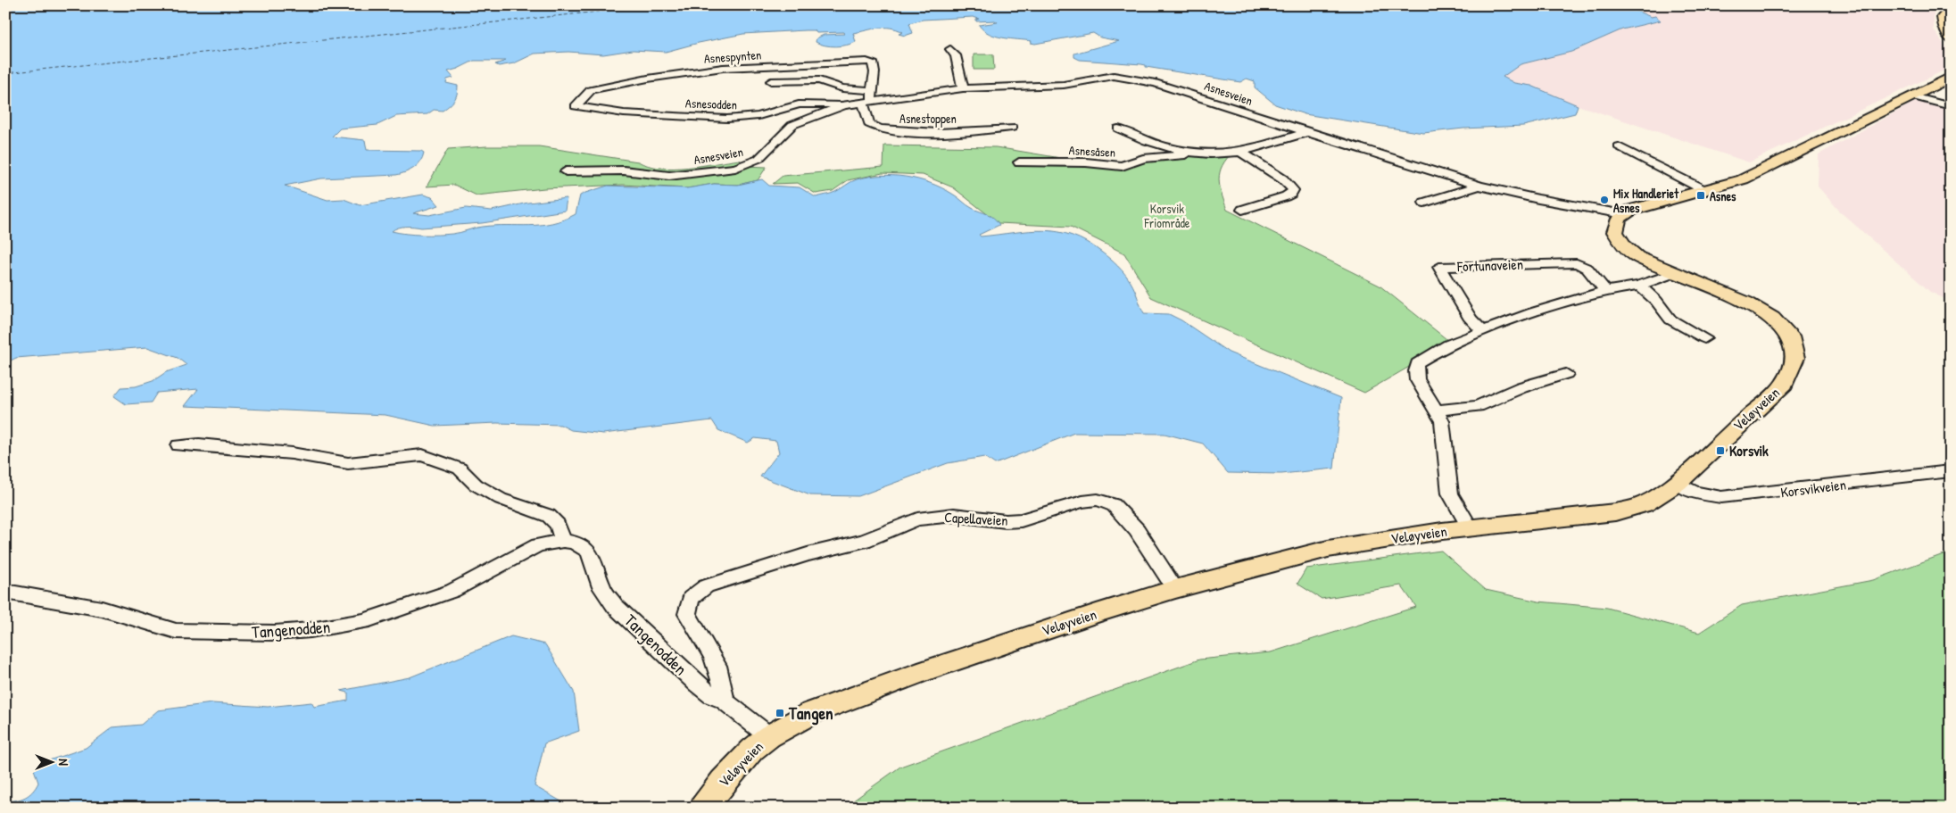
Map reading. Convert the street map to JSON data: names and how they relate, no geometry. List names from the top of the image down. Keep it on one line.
{"streets":{"main road":["Veløyveien"],"street":["Asnespynten","Asnesveien","Asnesodden","Asnestoppen","Asnesåsen","Fortunaveien","Korsvikveien","Capellaveien","Tangenodden"]},"crossings":[["Asnespynten","Asnesveien"],["Asnespynten","Asnesodden"],["Asnespynten","Asnestoppen"],["Asnesveien","Asnesodden"],["Asnesveien","Asnestoppen"],["Asnesveien","Asnesåsen"],["Asnesveien","Veløyveien"],["Veløyveien","Korsvikveien"],["Veløyveien","Capellaveien"],["Veløyveien","Tangenodden"],["Capellaveien","Tangenodden"]],"parks":["Korsvik Friområde"],"places":{"transit":["Asnes","Korsvik","Tangen"],"other":["Mix Handleriet Asnes"]},"north":"right"}
